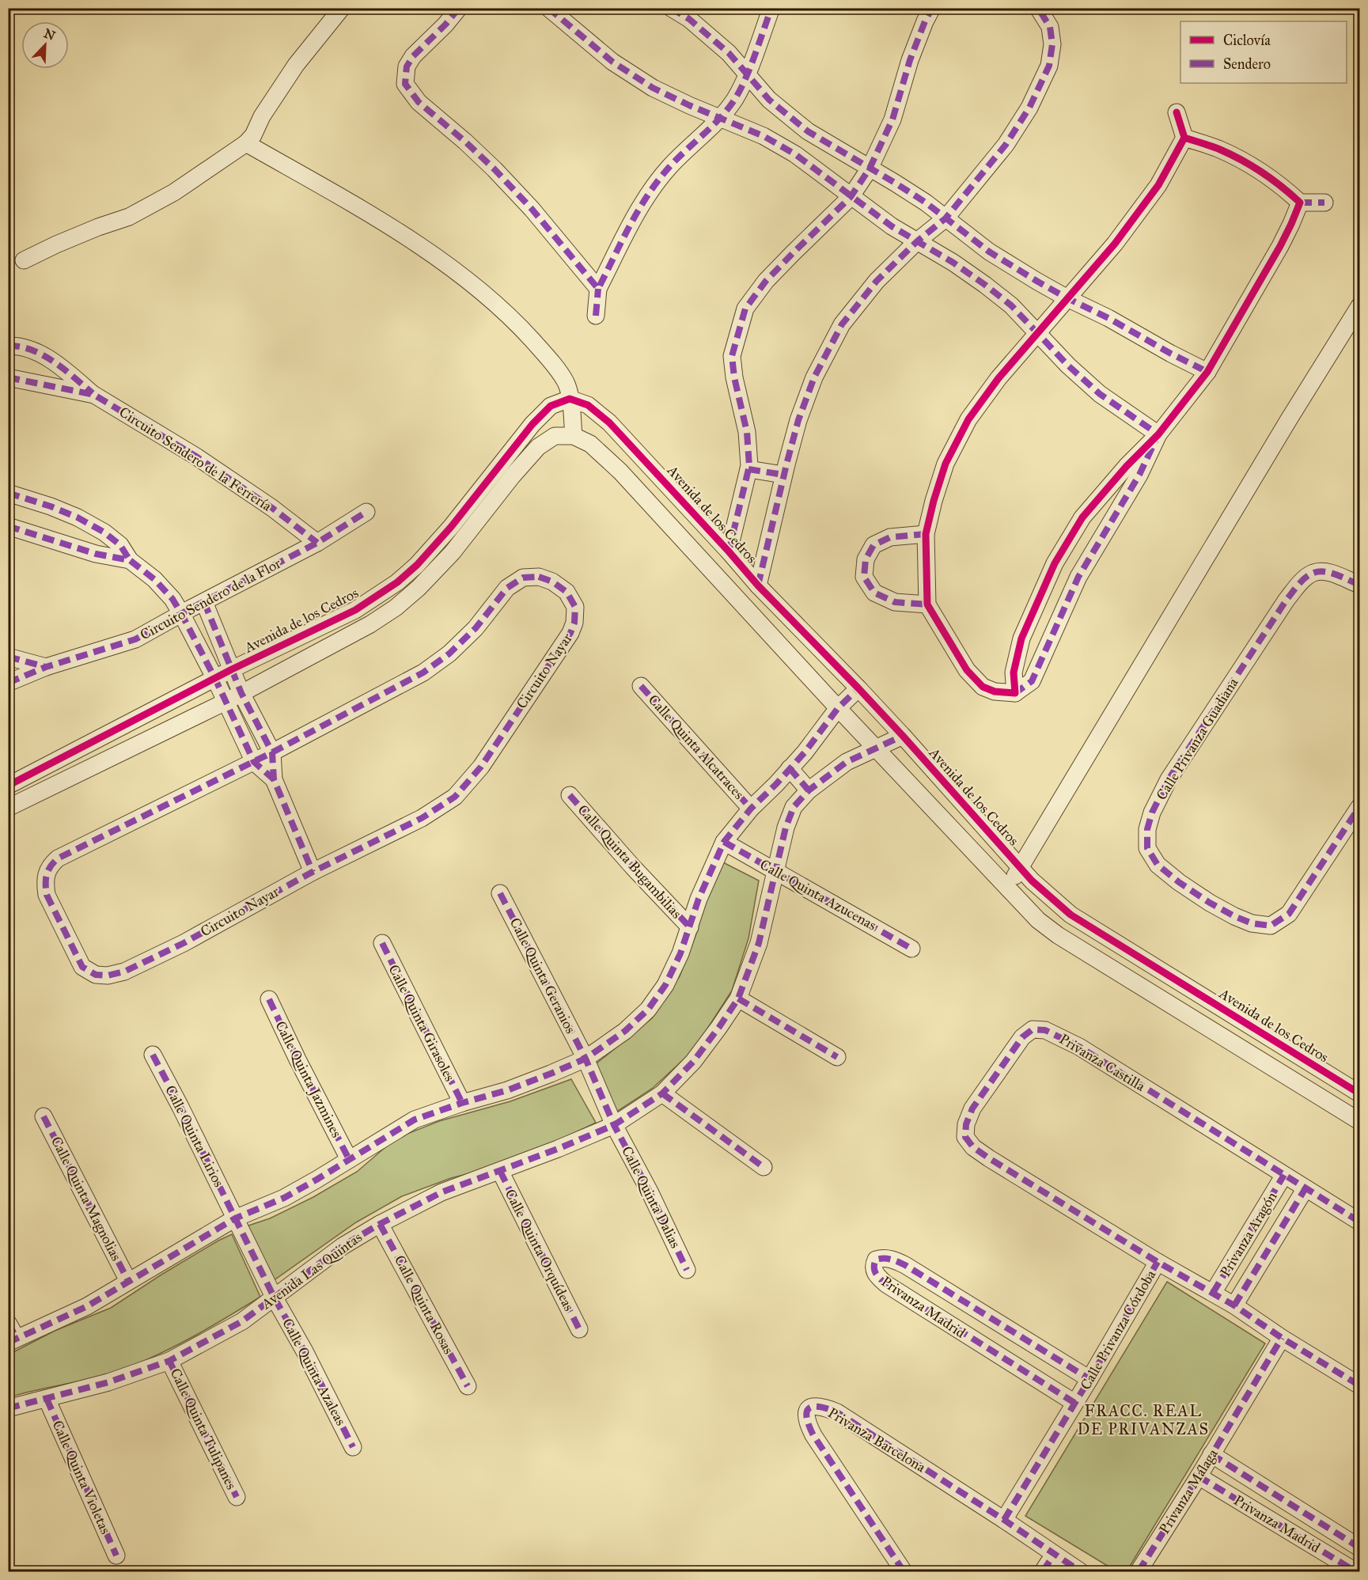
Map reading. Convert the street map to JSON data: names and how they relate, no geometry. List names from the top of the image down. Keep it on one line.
{"streets":{"street":["Circuito Sendero de la Ferrería","Avenida de los Cedros","Circuito Sendero de la Flor","Circuito Nayar","Calle Privanza Guadiana","Calle Quinta Alcatraces","Calle Quinta Bugambilias","Calle Quinta Azucenas","Calle Quinta Geranios","Calle Quinta Girasoles","Privanza Castilla","Calle Quinta Jazmines","Calle Quinta Lirios","Calle Quinta Dalias","Calle Quinta Magnolias","Privanza Aragón","Calle Quinta Orquídeas","Avenida Las Quintas","Calle Quinta Rosas","Privanza Madrid","Calle Privanza Córdoba","Calle Quinta Azaleas","Calle Quinta Tulipanes","Privanza Barcelona","Calle Quinta Violetas","Privanza Málaga"]},"crossings":[["Circuito Sendero de la Ferrería","Circuito Sendero de la Flor"],["Avenida de los Cedros","Avenida Las Quintas"],["Calle Quinta Azucenas","Avenida Las Quintas"],["Calle Quinta Geranios","Calle Quinta Dalias"],["Calle Quinta Geranios","Avenida Las Quintas"],["Privanza Castilla","Privanza Aragón"],["Privanza Castilla","Calle Privanza Córdoba"],["Privanza Castilla","Privanza Málaga"],["Calle Quinta Lirios","Avenida Las Quintas"],["Calle Quinta Lirios","Calle Quinta Azaleas"],["Calle Quinta Dalias","Avenida Las Quintas"],["Calle Quinta Orquídeas","Avenida Las Quintas"],["Avenida Las Quintas","Calle Quinta Rosas"],["Avenida Las Quintas","Calle Quinta Azaleas"],["Avenida Las Quintas","Calle Quinta Tulipanes"],["Avenida Las Quintas","Calle Quinta Violetas"],["Privanza Madrid","Calle Privanza Córdoba"],["Privanza Madrid","Privanza Málaga"],["Calle Privanza Córdoba","Privanza Barcelona"]],"districts":["FRACC. REAL DE PRIVANZAS"],"legend":["Ciclovía","Sendero"],"north":"top right"}
